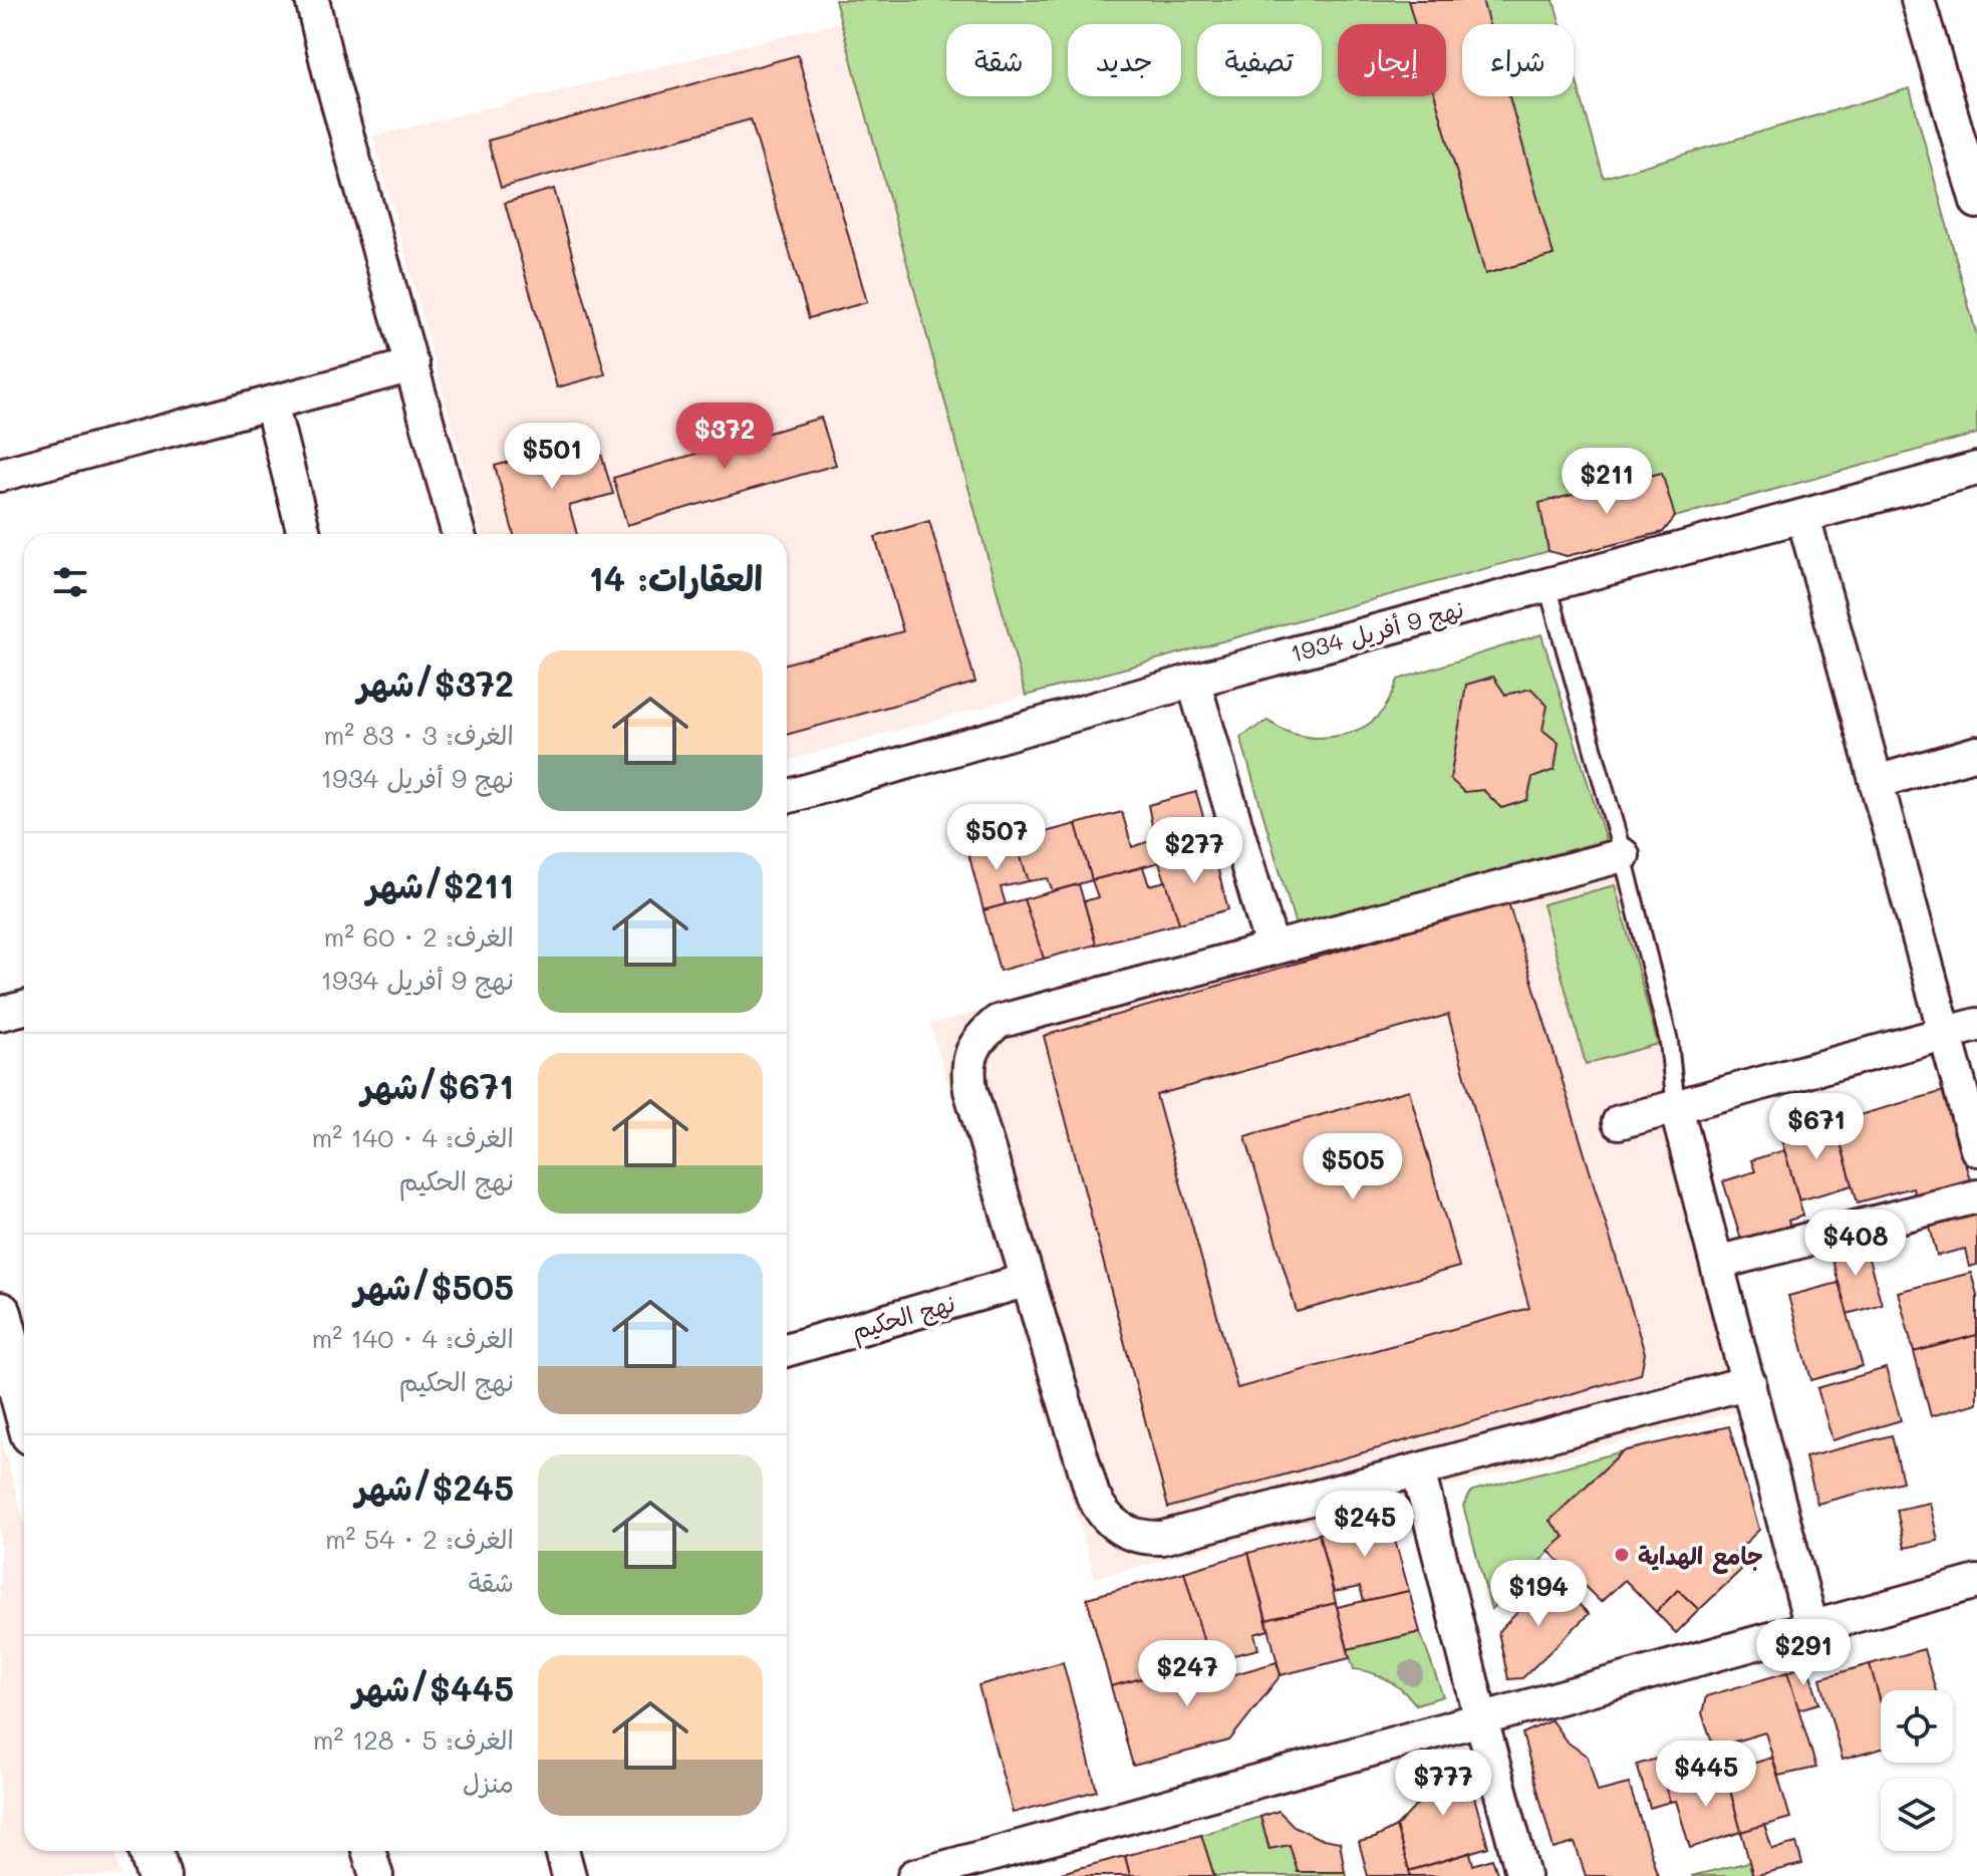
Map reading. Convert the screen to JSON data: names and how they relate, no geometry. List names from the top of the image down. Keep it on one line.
{"streets":{"street":["نهج 9 أفريل 1934","نهج الحكيم"]},"places":["جامع الهداية"],"page":{"chip":["شراء","إيجار","تصفية","جديد","شقة"],"price":["$372","$501","$211","$507","$277","$671","$505","$408","$245","$194","$291","$247","$445","$777"],"heading":"العقارات: 14","list":[{"name":"$372/شهر","note":"الغرف: 3 · 83 m² · نهج 9 أفريل 1934"},{"name":"$211/شهر","note":"الغرف: 2 · 60 m² · نهج 9 أفريل 1934"},{"name":"$671/شهر","note":"الغرف: 4 · 140 m² · نهج الحكيم"},{"name":"$505/شهر","note":"الغرف: 4 · 140 m² · نهج الحكيم"},{"name":"$245/شهر","note":"الغرف: 2 · 54 m² · شقة"},{"name":"$445/شهر","note":"الغرف: 5 · 128 m² · منزل"}]}}
